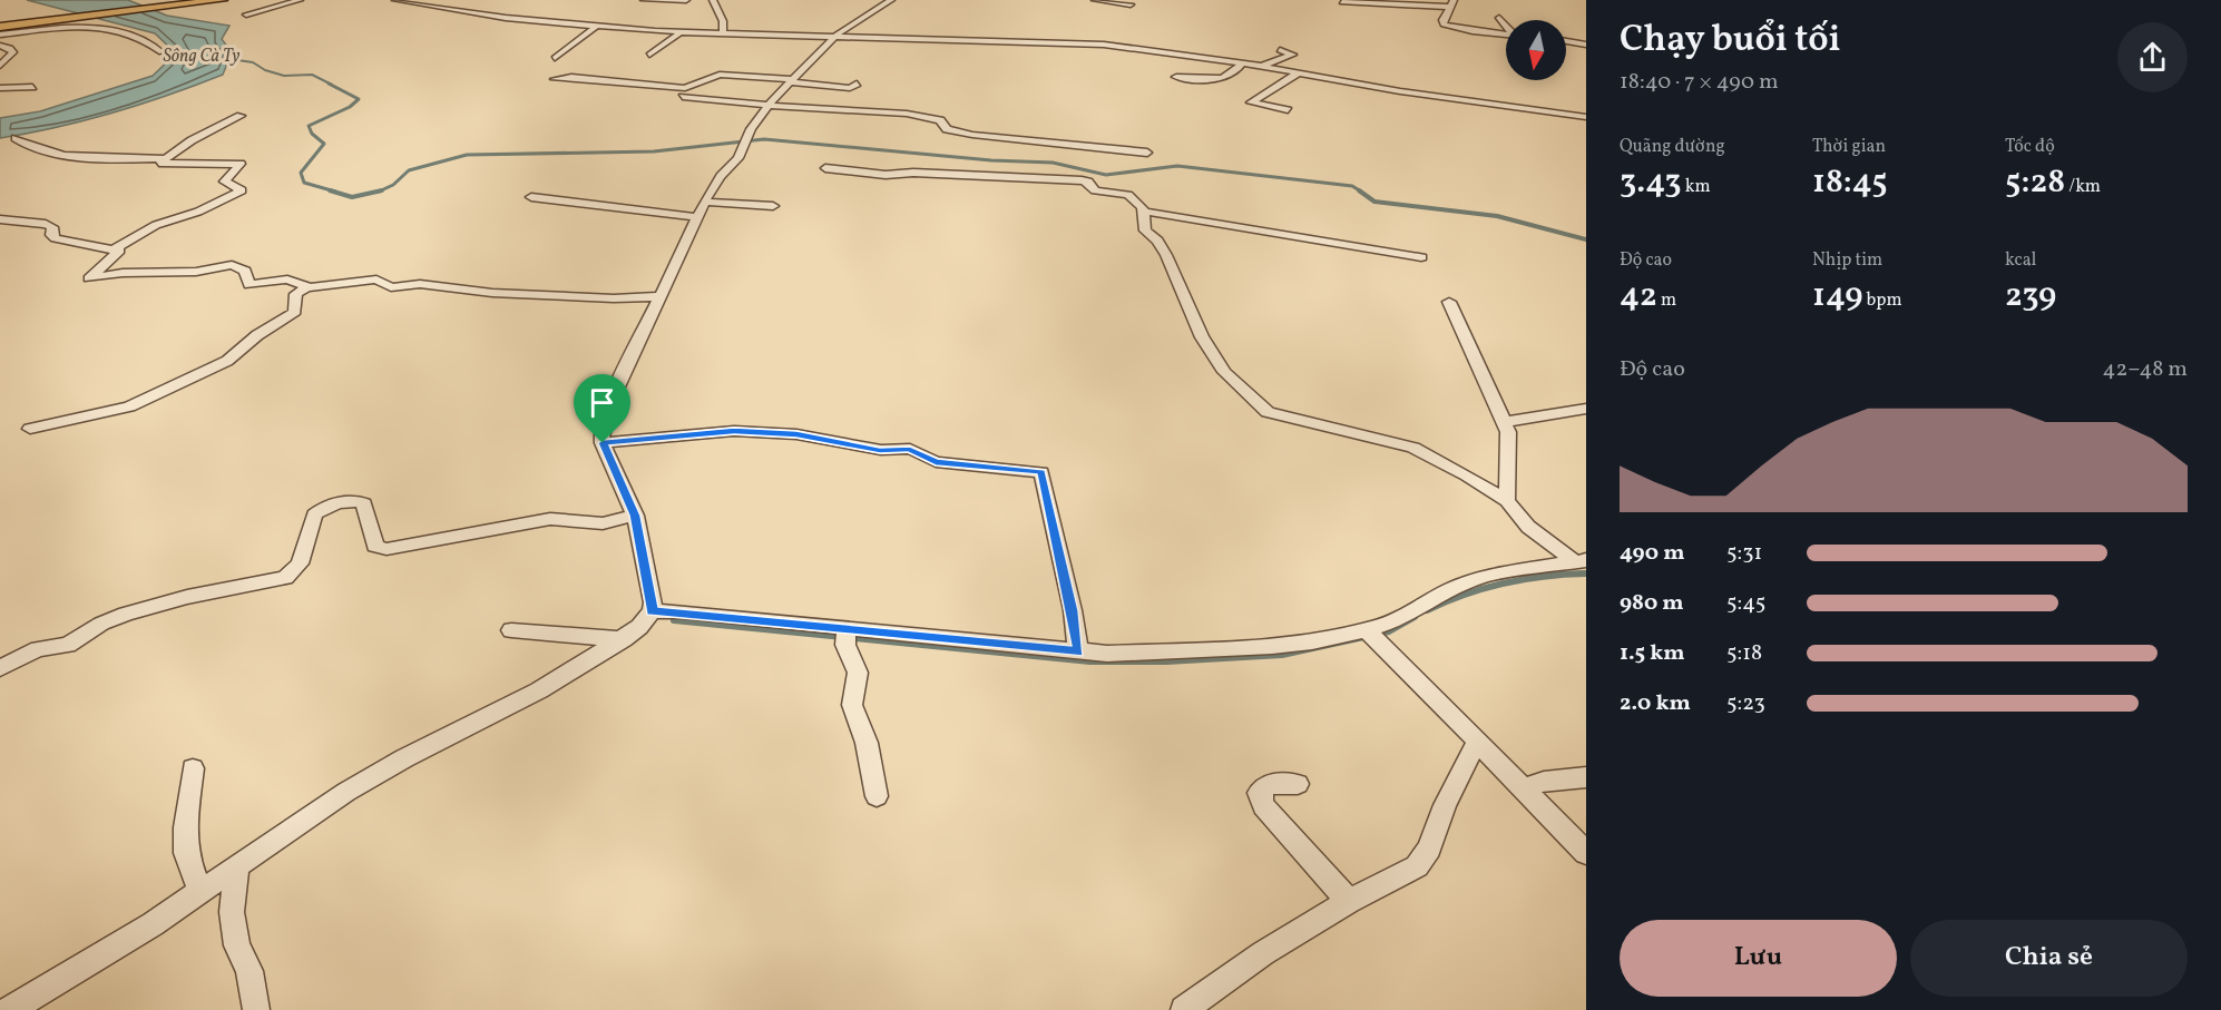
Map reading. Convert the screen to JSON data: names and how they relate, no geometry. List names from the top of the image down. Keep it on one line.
{"water":["Sông Cà Ty"],"north":"bottom","page":{"heading":["Chạy buổi tối","18:40 · 7 × 490 m"],"stats":[["Quãng đường","3.43 km"],["Thời gian","18:45"],["Tốc độ","5:28 /km"],["Độ cao","42 m"],["Nhịp tim","149 bpm"],["kcal","239"]],"chart":["Độ cao","42–48 m"],"list":[{"name":"490 m","note":"5:31"},{"name":"980 m","note":"5:45"},{"name":"1.5 km","note":"5:18"},{"name":"2.0 km","note":"5:23"}],"buttons":["Lưu","Chia sẻ"]}}
